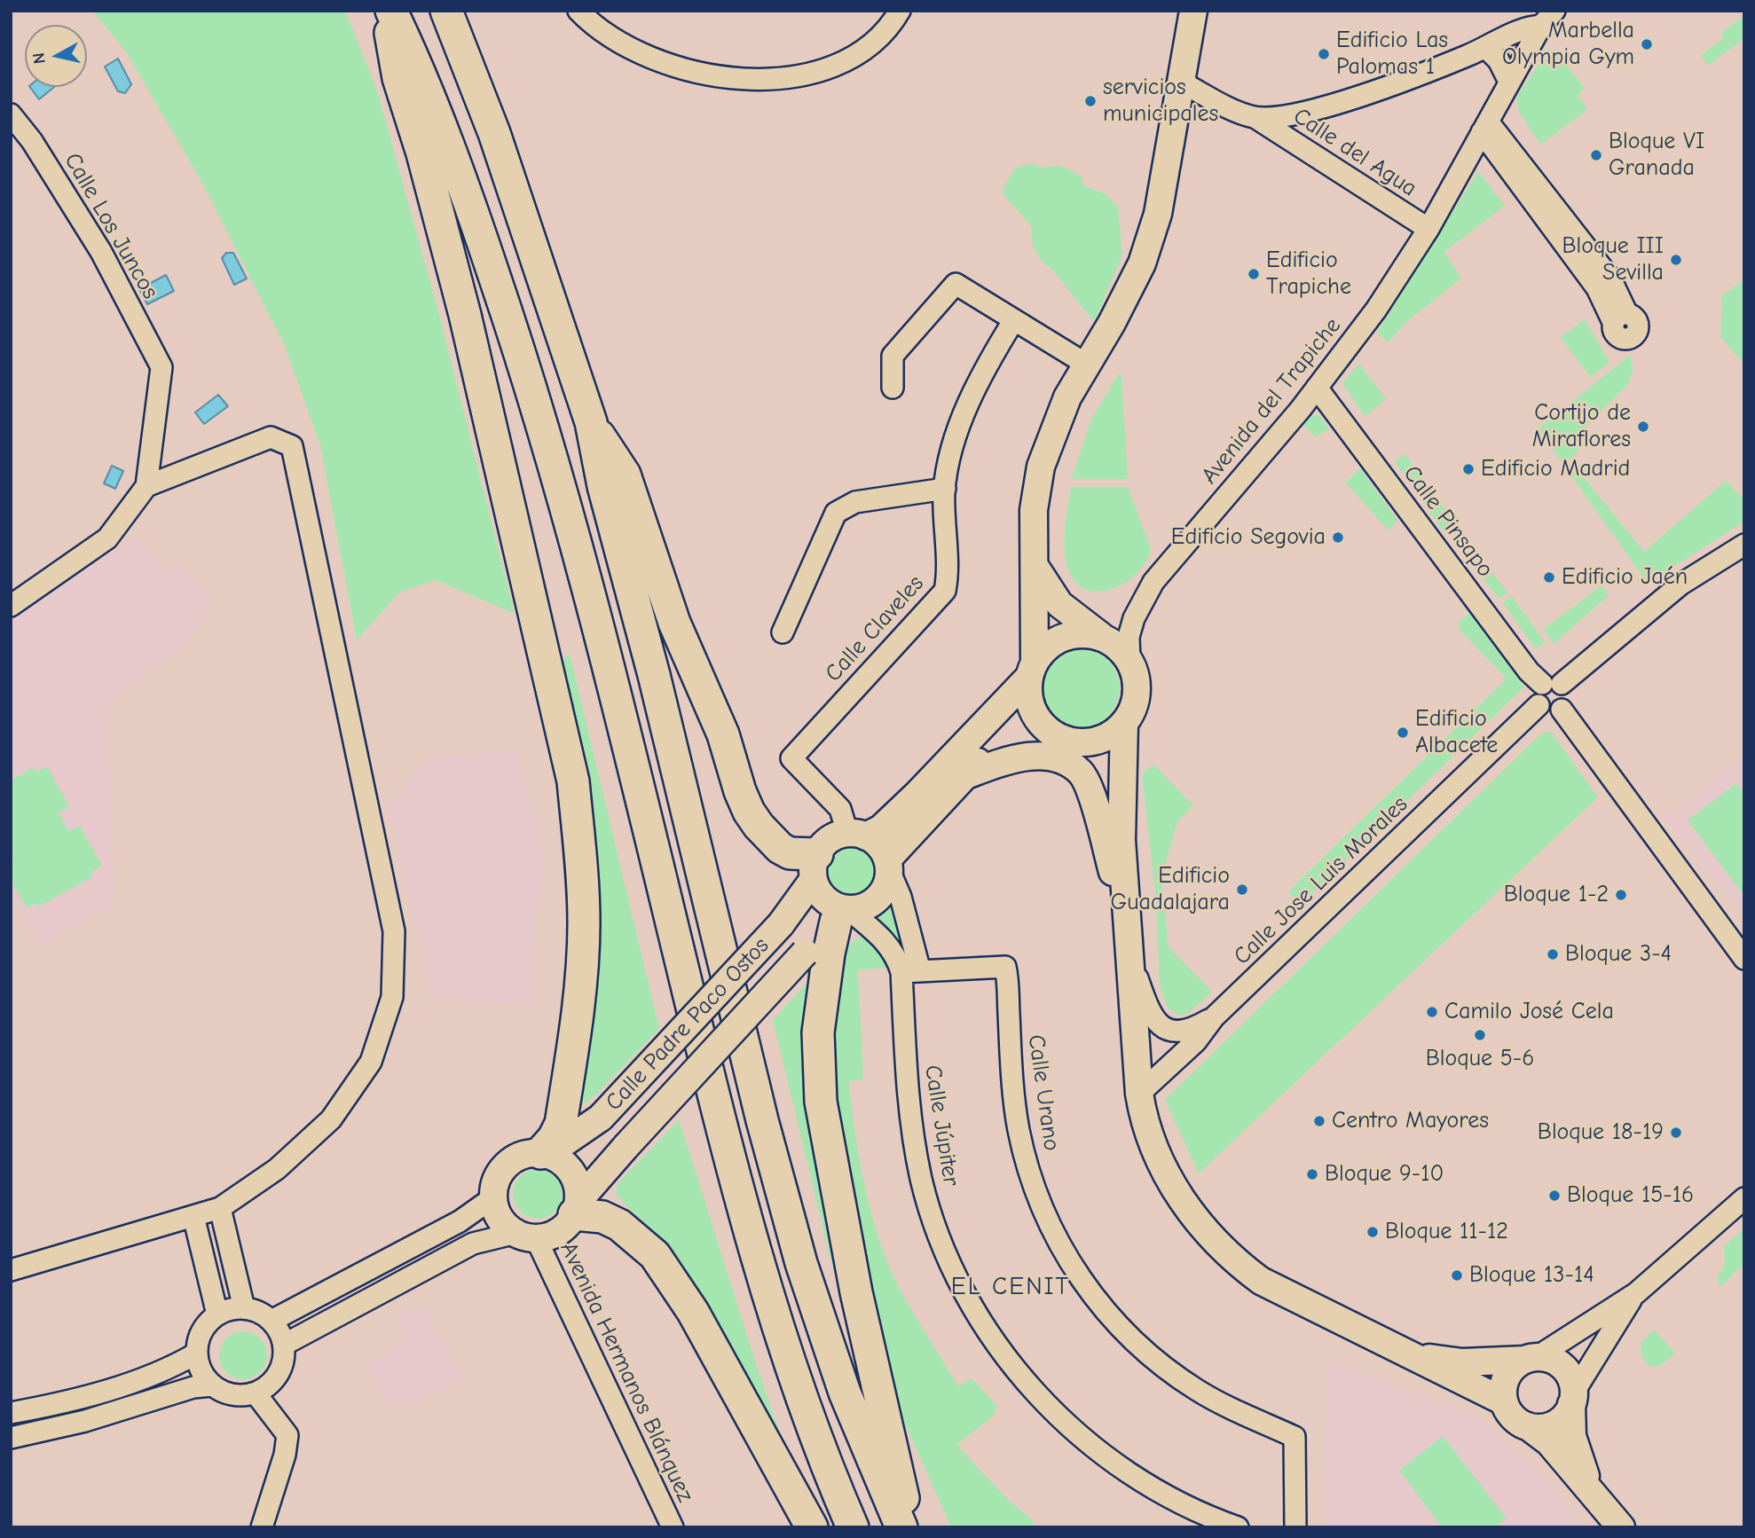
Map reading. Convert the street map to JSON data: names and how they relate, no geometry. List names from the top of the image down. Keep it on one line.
{"streets":{"main road":["Calle Padre Paco Ostos"],"street":["Calle del Agua","Calle Los Juncos","Avenida del Trapiche","Calle Pinsapo","Calle Claveles","Calle Jose Luis Morales","Calle Urano","Calle Júpiter","Avenida Hermanos Blánquez"]},"crossings":[["Calle del Agua","Avenida del Trapiche"],["Avenida del Trapiche","Calle Pinsapo"],["Calle Pinsapo","Calle Jose Luis Morales"],["Calle Claveles","Calle Padre Paco Ostos"],["Calle Claveles","Calle Júpiter"],["Calle Padre Paco Ostos","Calle Júpiter"],["Calle Padre Paco Ostos","Avenida Hermanos Blánquez"],["Calle Urano","Calle Júpiter"]],"districts":["EL CENIT"],"places":["Marbella Olympia Gym","Edificio Las Palomas 1","servicios municipales","Bloque VI Granada","Bloque III Sevilla","Edificio Trapiche","Cortijo de Miraflores","Edificio Madrid","Edificio Segovia","Edificio Jaén","Edificio Albacete","Edificio Guadalajara","Bloque 1-2","Bloque 3-4","Camilo José Cela","Bloque 5-6","Centro Mayores","Bloque 18-19","Bloque 9-10","Bloque 15-16","Bloque 11-12","Bloque 13-14"],"north":"left"}
